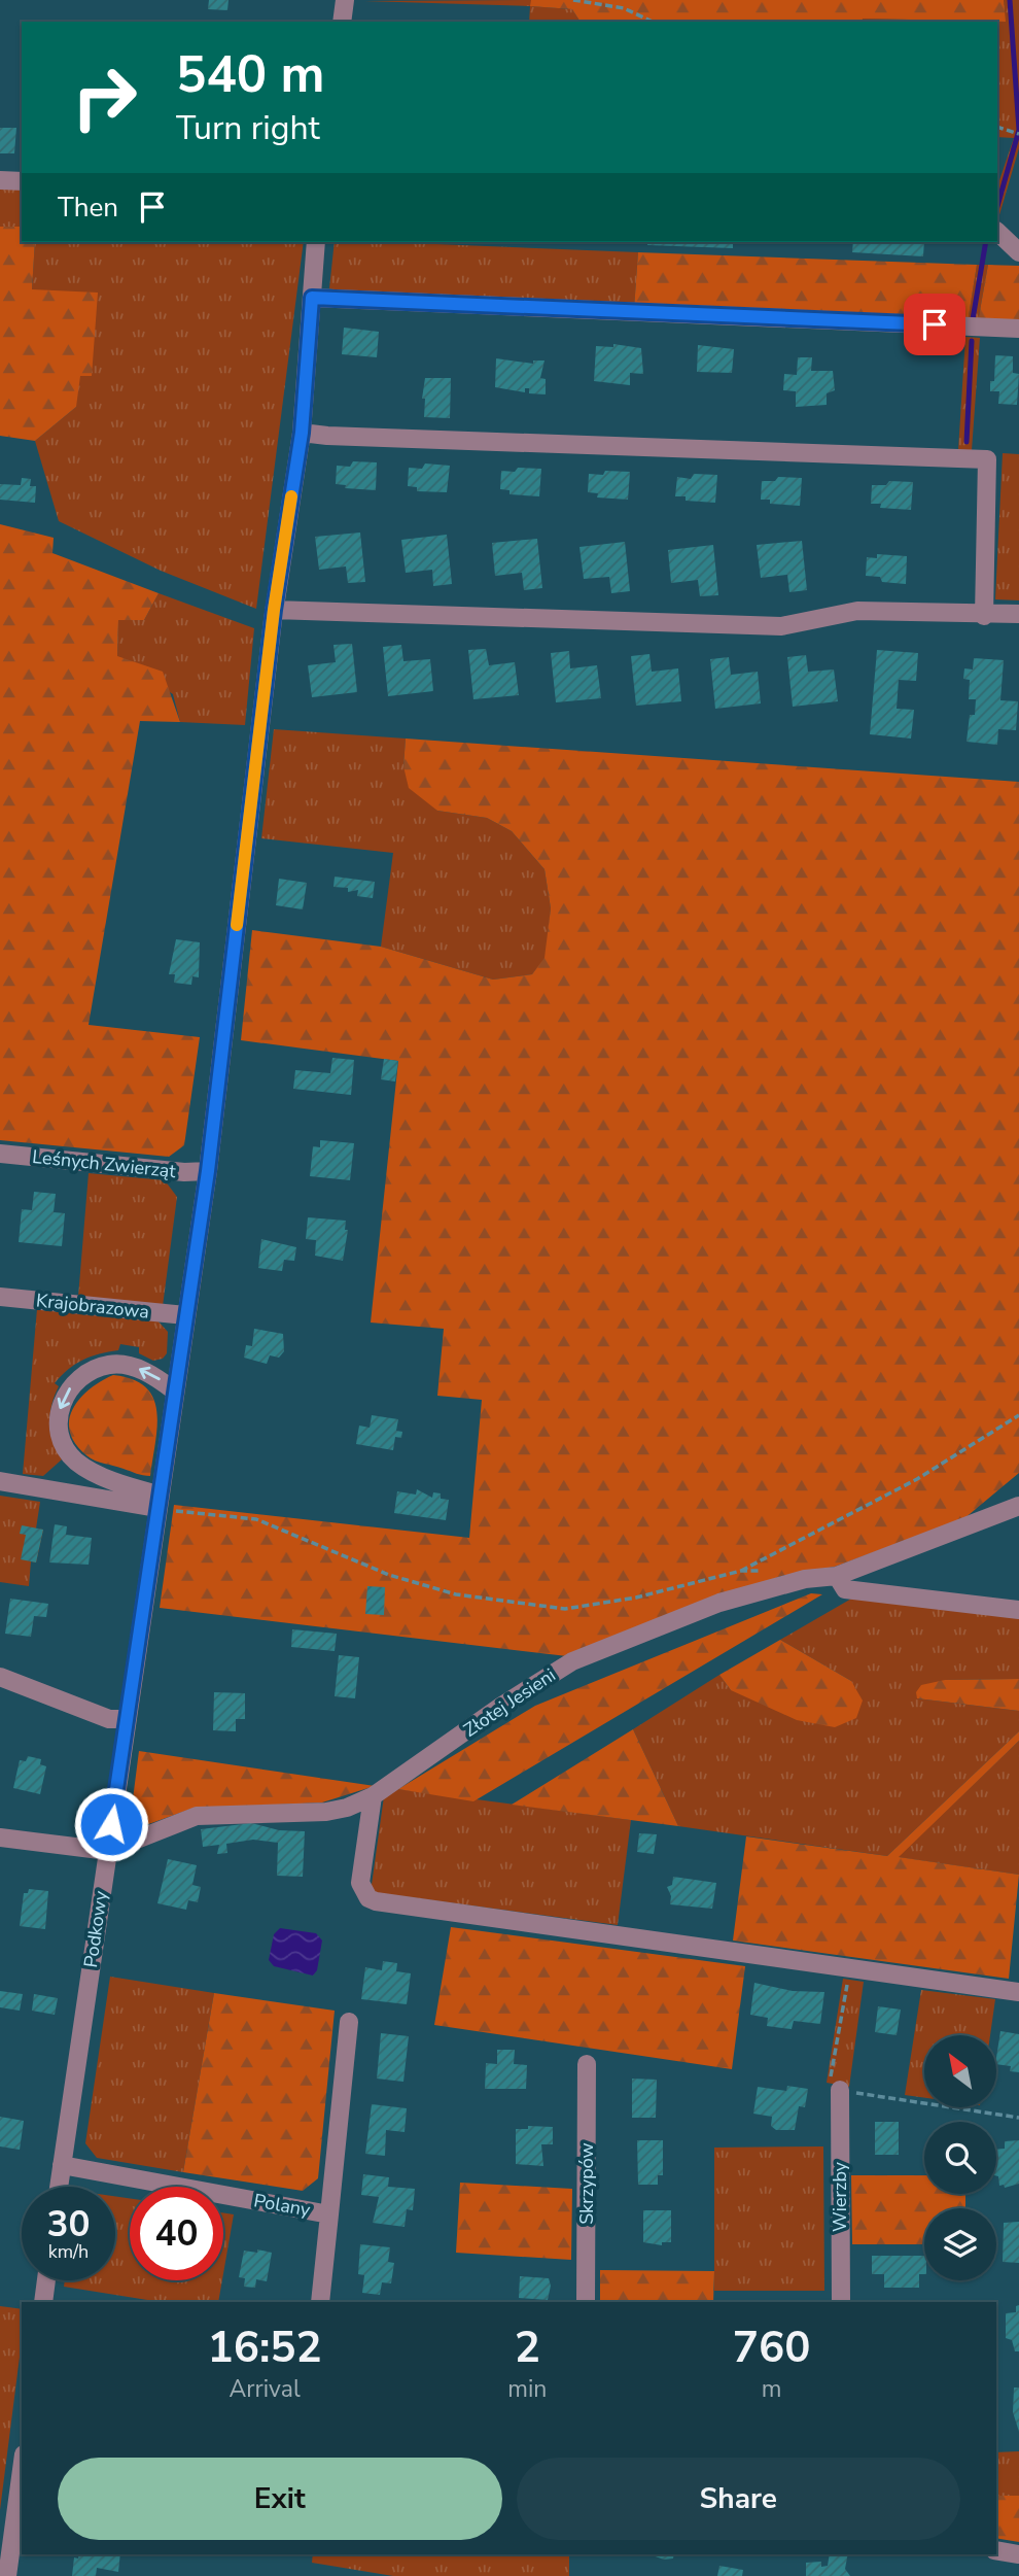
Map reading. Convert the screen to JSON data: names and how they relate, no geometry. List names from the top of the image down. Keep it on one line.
{"streets":{"street":["Leśnych Zwierząt","Krajobrazowa","Złotej Jesieni","Podkowy","Skrzypów","Wierzby","Polany"]},"crossings":[["Leśnych Zwierząt","Podkowy"],["Krajobrazowa","Podkowy"],["Złotej Jesieni","Podkowy"],["Podkowy","Polany"]],"north":"top left","page":{"turn":["540 m","Turn right"],"then":"Then","speed":"30 km/h","limit":"40","eta":["16:52","Arrival","2","min","760","m"],"buttons":["Exit","Share"]}}
